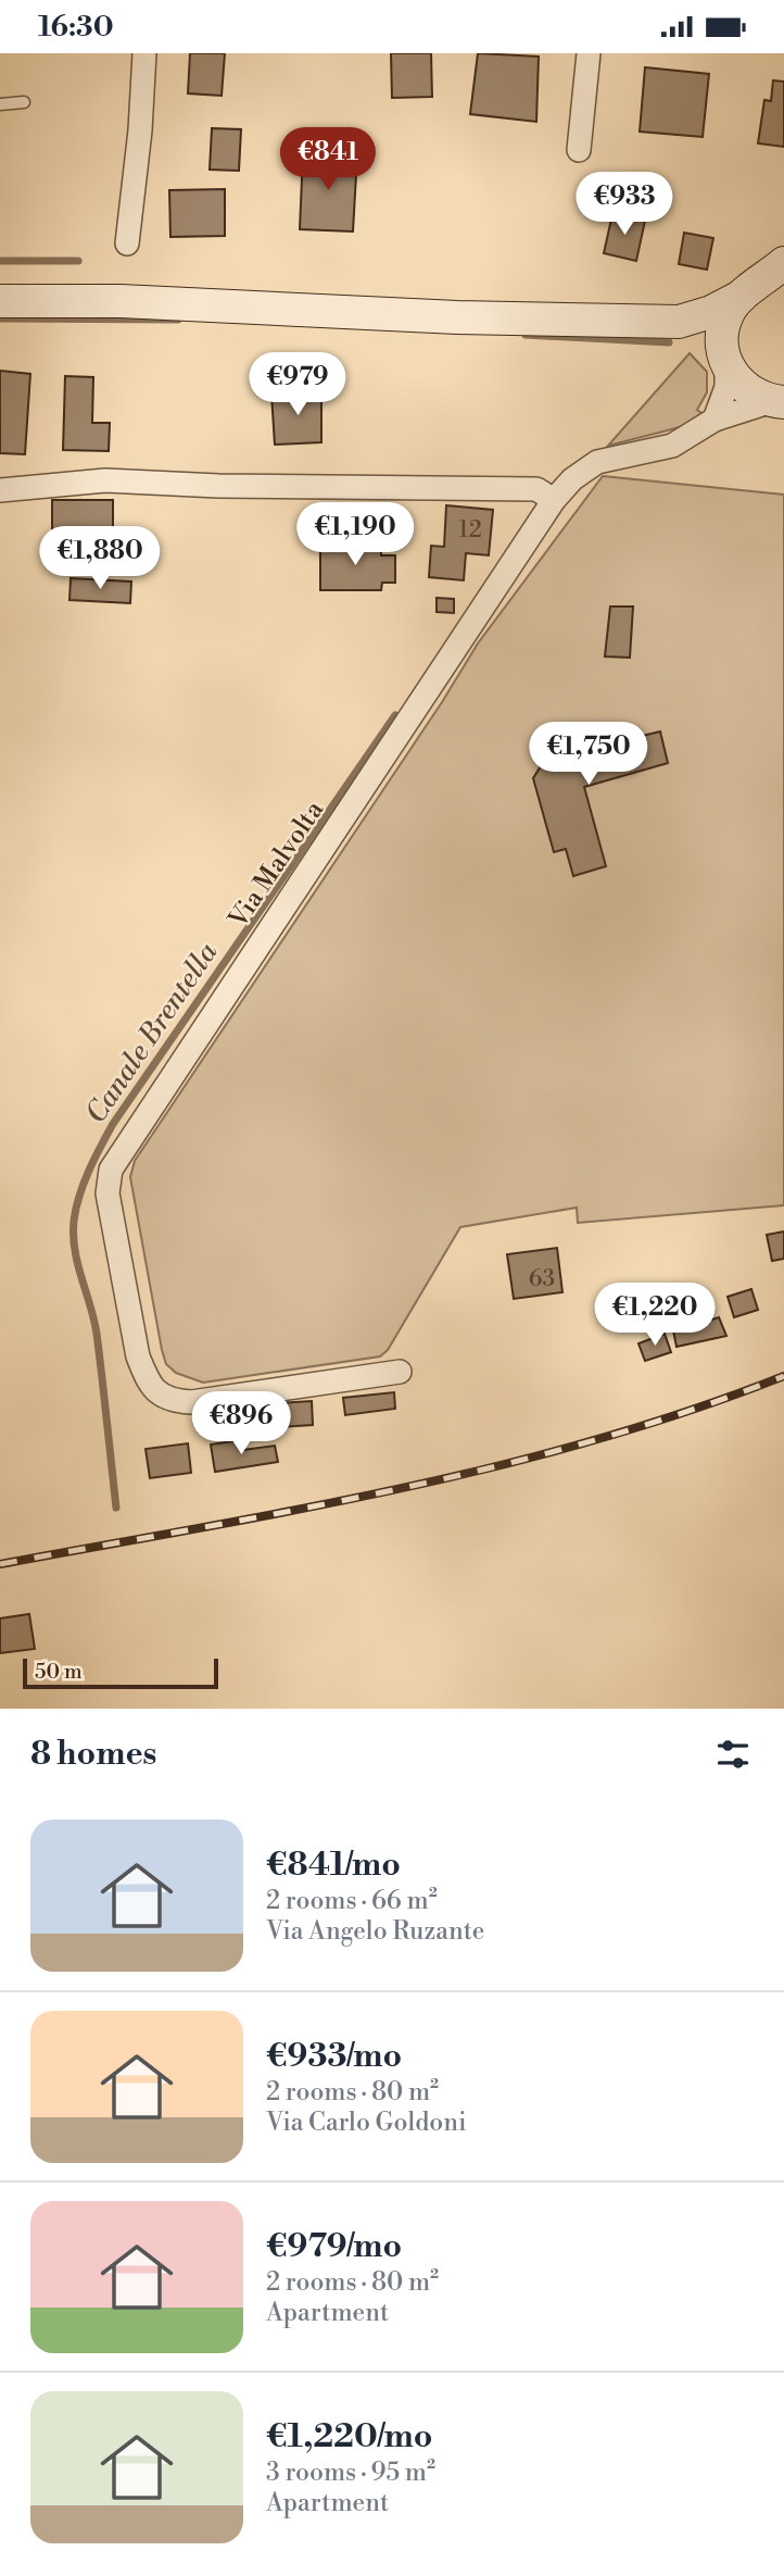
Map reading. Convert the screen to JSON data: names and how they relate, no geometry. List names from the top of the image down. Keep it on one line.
{"streets":{"street":["Via Malvolta"]},"water":["Canale Brentella"],"house_numbers":["12","63"],"scale_bar":"50 m","page":{"status":"16:30","price":["€841","€933","€979","€1,190","€1,880","€1,750","€1,220","€896"],"scale":"50 m","heading":"8 homes","list":[{"name":"€841/mo","note":"2 rooms · 66 m² · Via Angelo Ruzante"},{"name":"€933/mo","note":"2 rooms · 80 m² · Via Carlo Goldoni"},{"name":"€979/mo","note":"2 rooms · 80 m² · Apartment"},{"name":"€1,220/mo","note":"3 rooms · 95 m² · Apartment"}]}}
